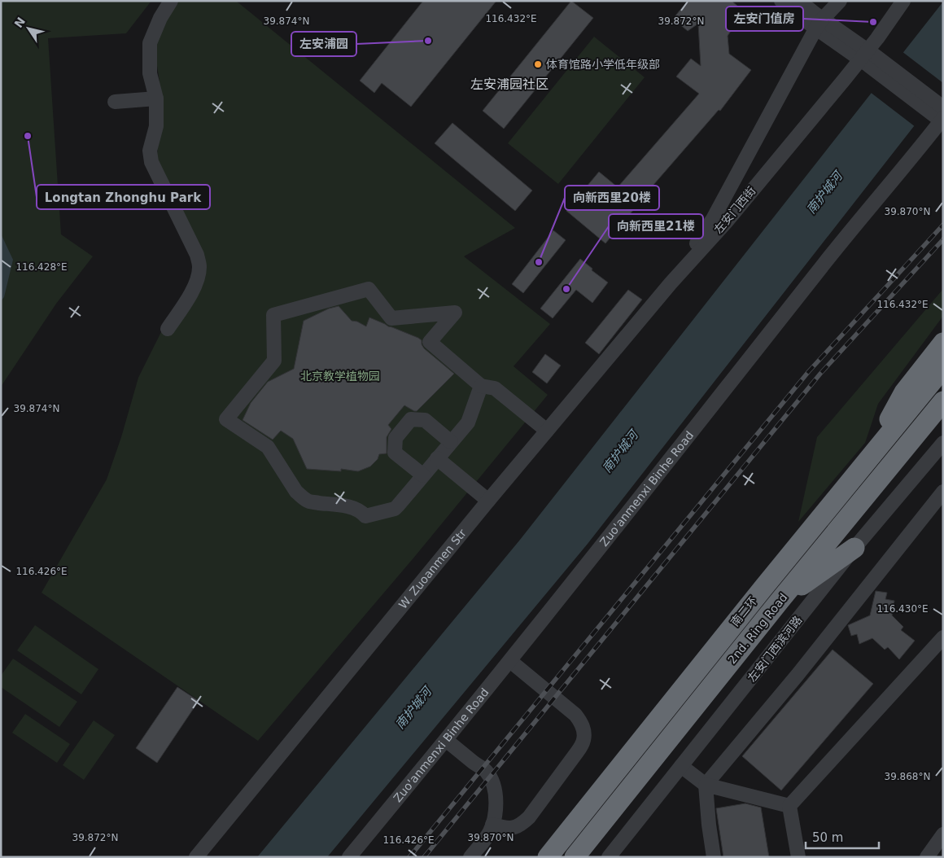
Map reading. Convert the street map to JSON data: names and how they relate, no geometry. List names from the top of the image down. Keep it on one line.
{"streets":{"highway":["南二环","2nd. Ring Road"],"street":["左安门西街","Zuo'anmenxi Binhe Road","W. Zuoanmen Str","左安门西滨河路"]},"crossings":[["左安门西街","W. Zuoanmen Str"]],"districts":["左安浦园社区"],"water":["南护城河"],"parks":["北京教学植物园"],"places":["左安门值房","左安浦园","体育馆路小学低年级部","Longtan Zhonghu Park","向新西里20楼","向新西里21楼"],"scale_bar":"50 m","north":"top left","coordinates":["116.432°E","39.874°N","39.872°N","39.870°N","116.428°E","116.426°E","116.430°E","39.868°N"]}
